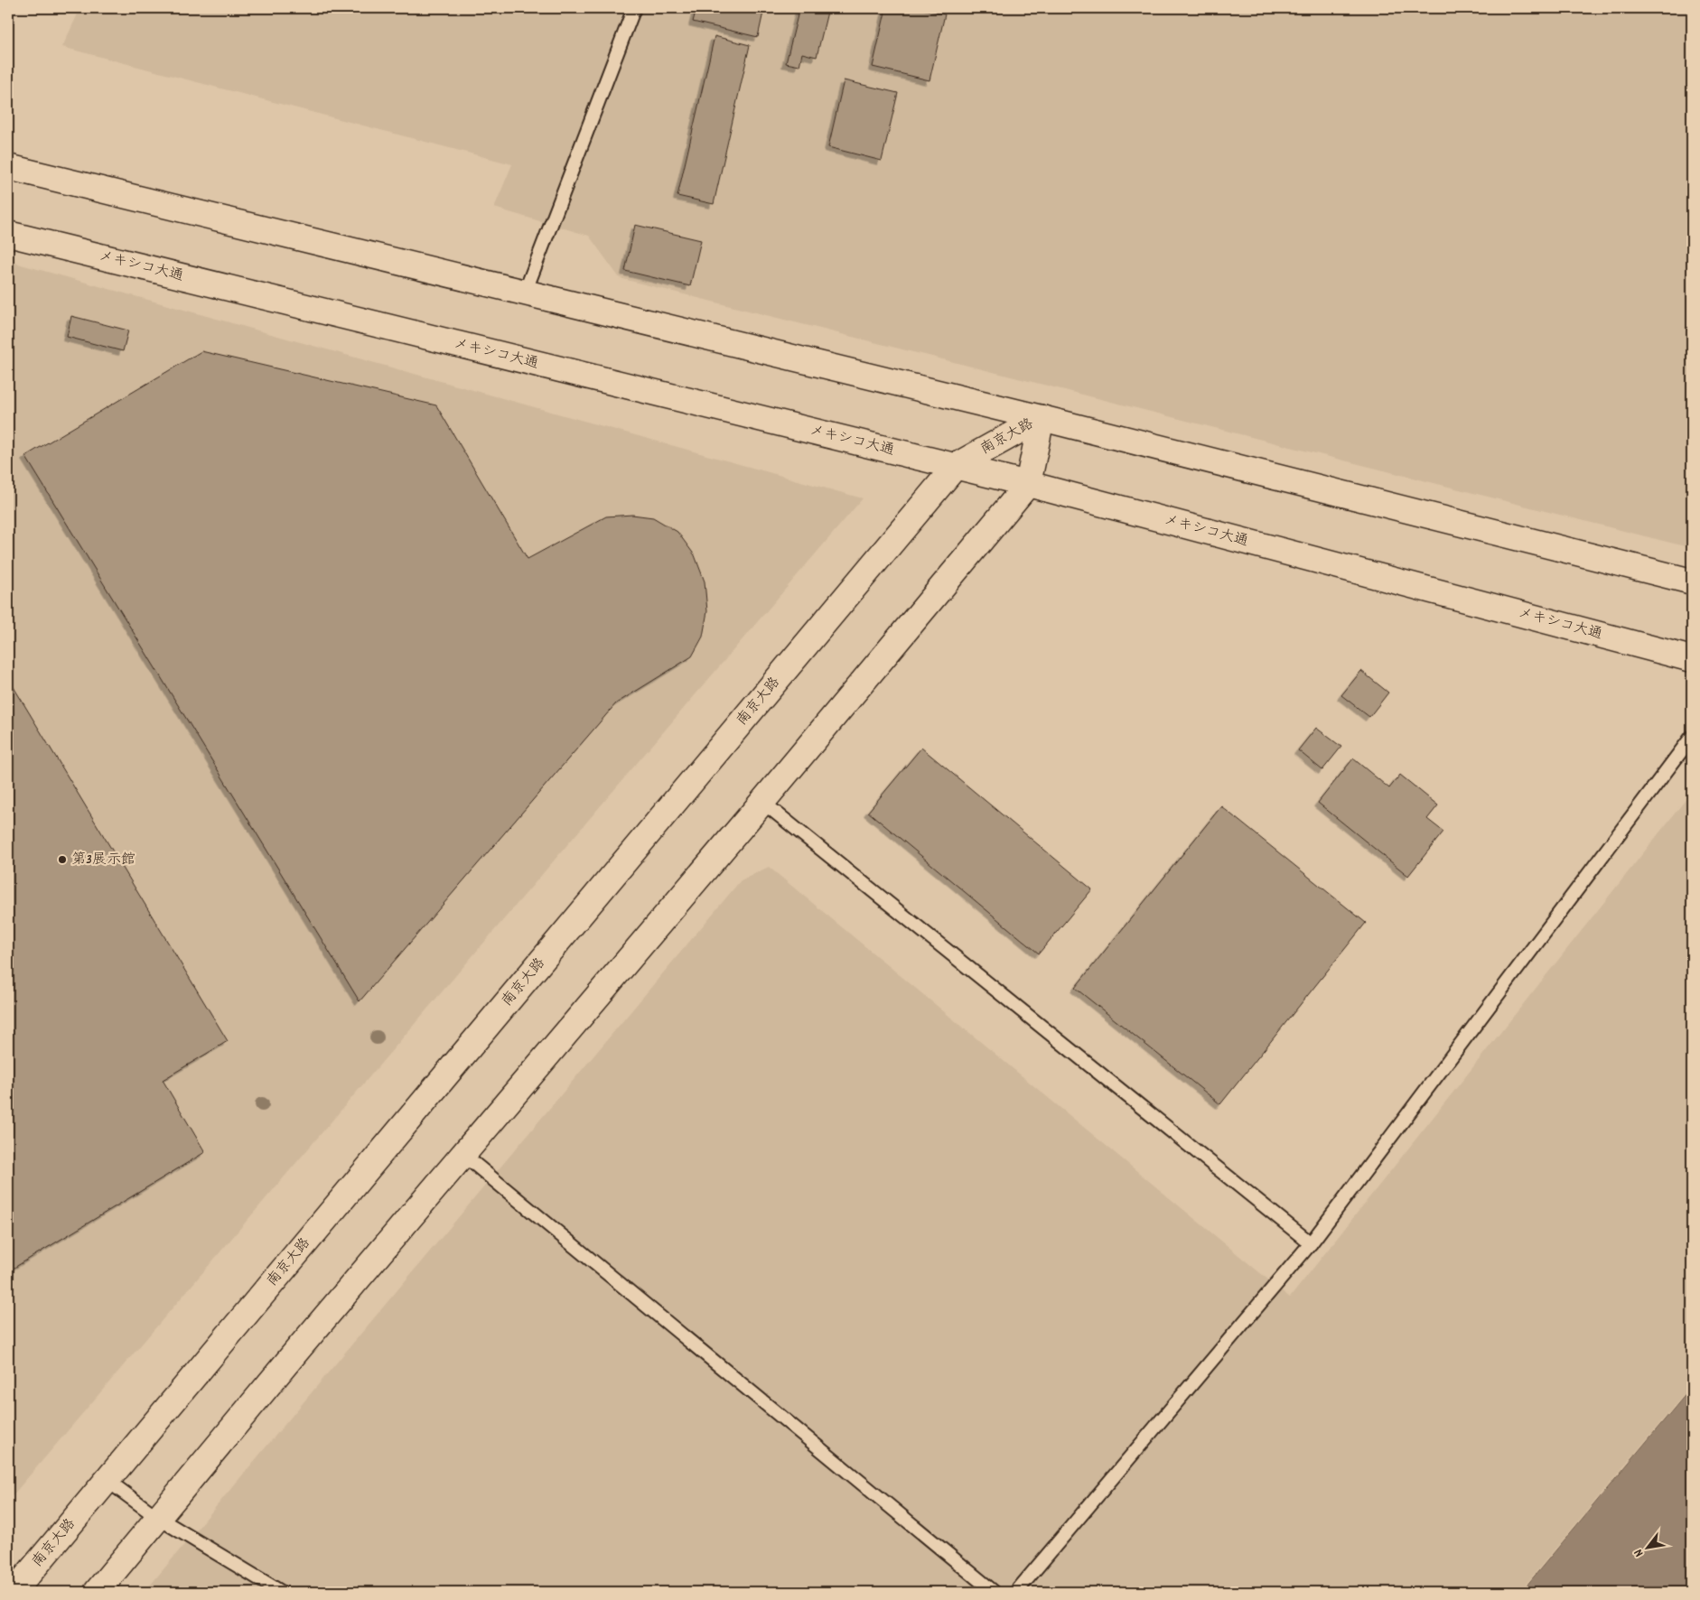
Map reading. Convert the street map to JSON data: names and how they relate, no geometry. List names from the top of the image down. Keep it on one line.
{"streets":{"street":["メキシコ大通","南京大路"]},"crossings":[["メキシコ大通","南京大路"]],"places":["第3展示館"],"north":"bottom left"}
